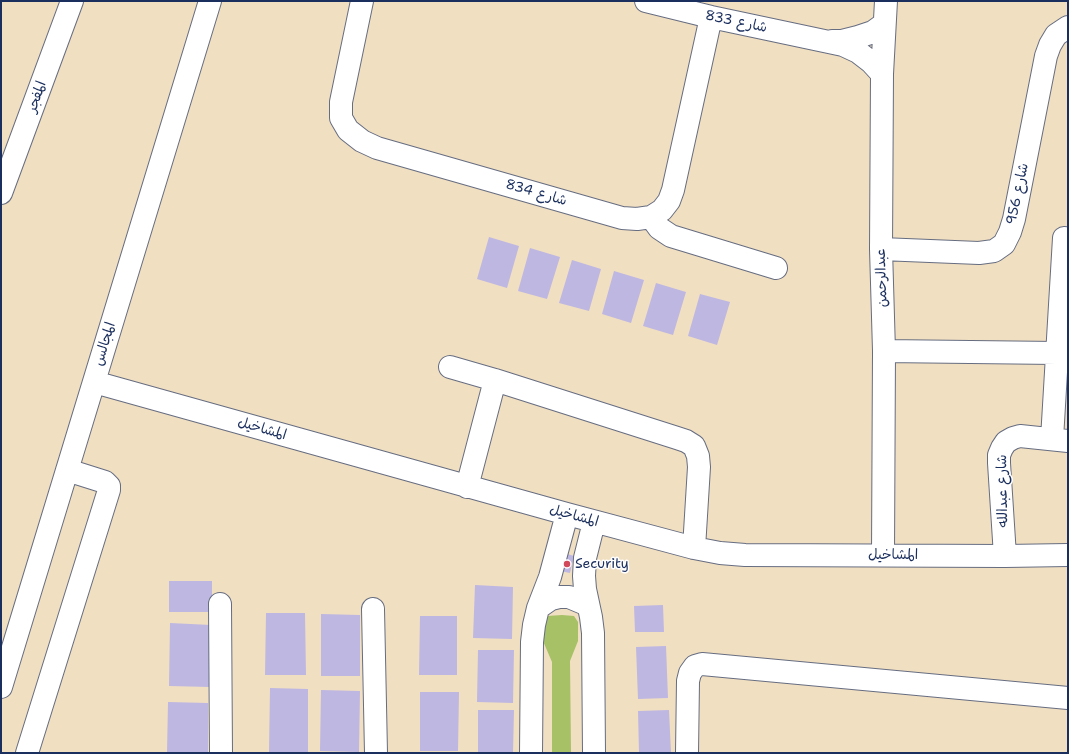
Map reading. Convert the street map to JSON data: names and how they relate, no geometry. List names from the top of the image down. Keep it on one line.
{"streets":{"street":["شارع 833","المفجر","شارع 834","شارع 956","عبدالرحمن","المجالس","المشاخيل","شارع عبدالله"]},"crossings":[["شارع 833","عبدالرحمن"],["شارع 956","عبدالرحمن"],["عبدالرحمن","المشاخيل"],["المجالس","المشاخيل"],["المشاخيل","شارع عبدالله"]],"places":["Security"]}
